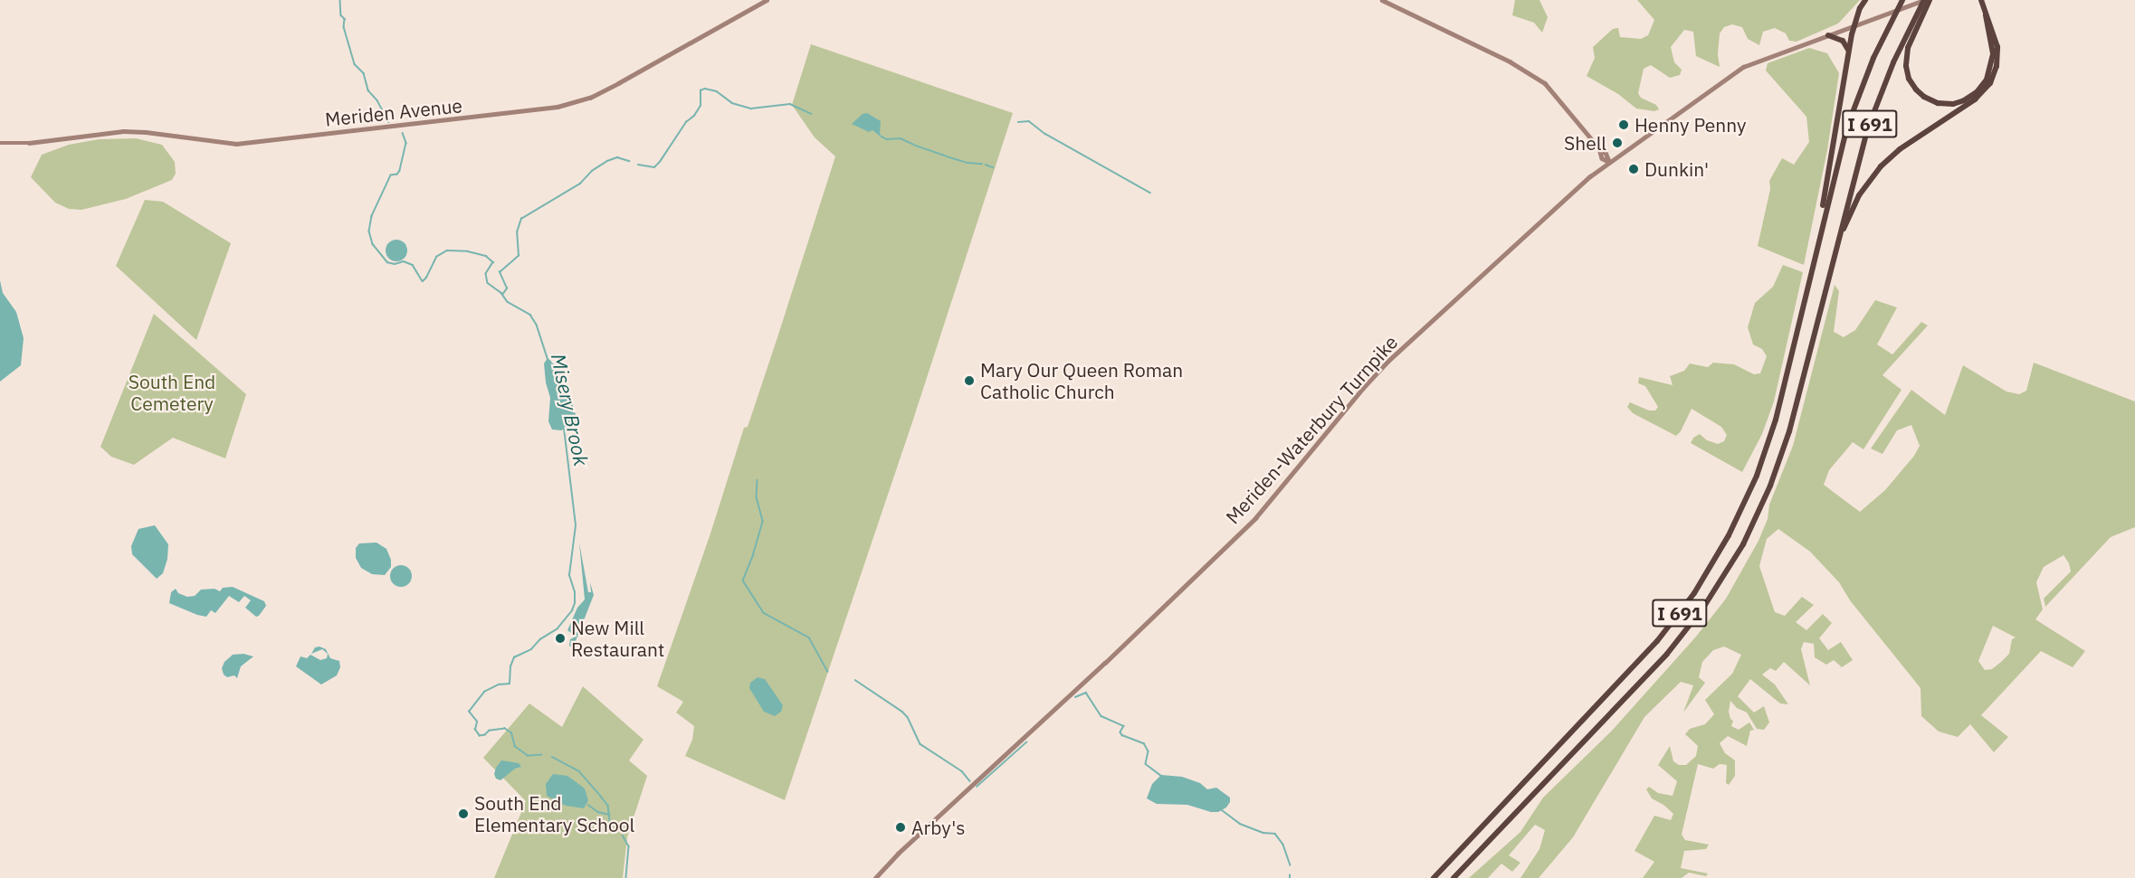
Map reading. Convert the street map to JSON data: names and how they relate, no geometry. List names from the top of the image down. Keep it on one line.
{"streets":{"highway":["I 691"],"main road":["Meriden Avenue","Meriden-Waterbury Turnpike"]},"crossings":[["I 691","Meriden-Waterbury Turnpike"]],"water":["Misery Brook"],"parks":["South End Cemetery"],"places":["Henny Penny","Shell","Dunkin'","Mary Our Queen Roman Catholic Church","New Mill Restaurant","South End Elementary School","Arby's"]}
